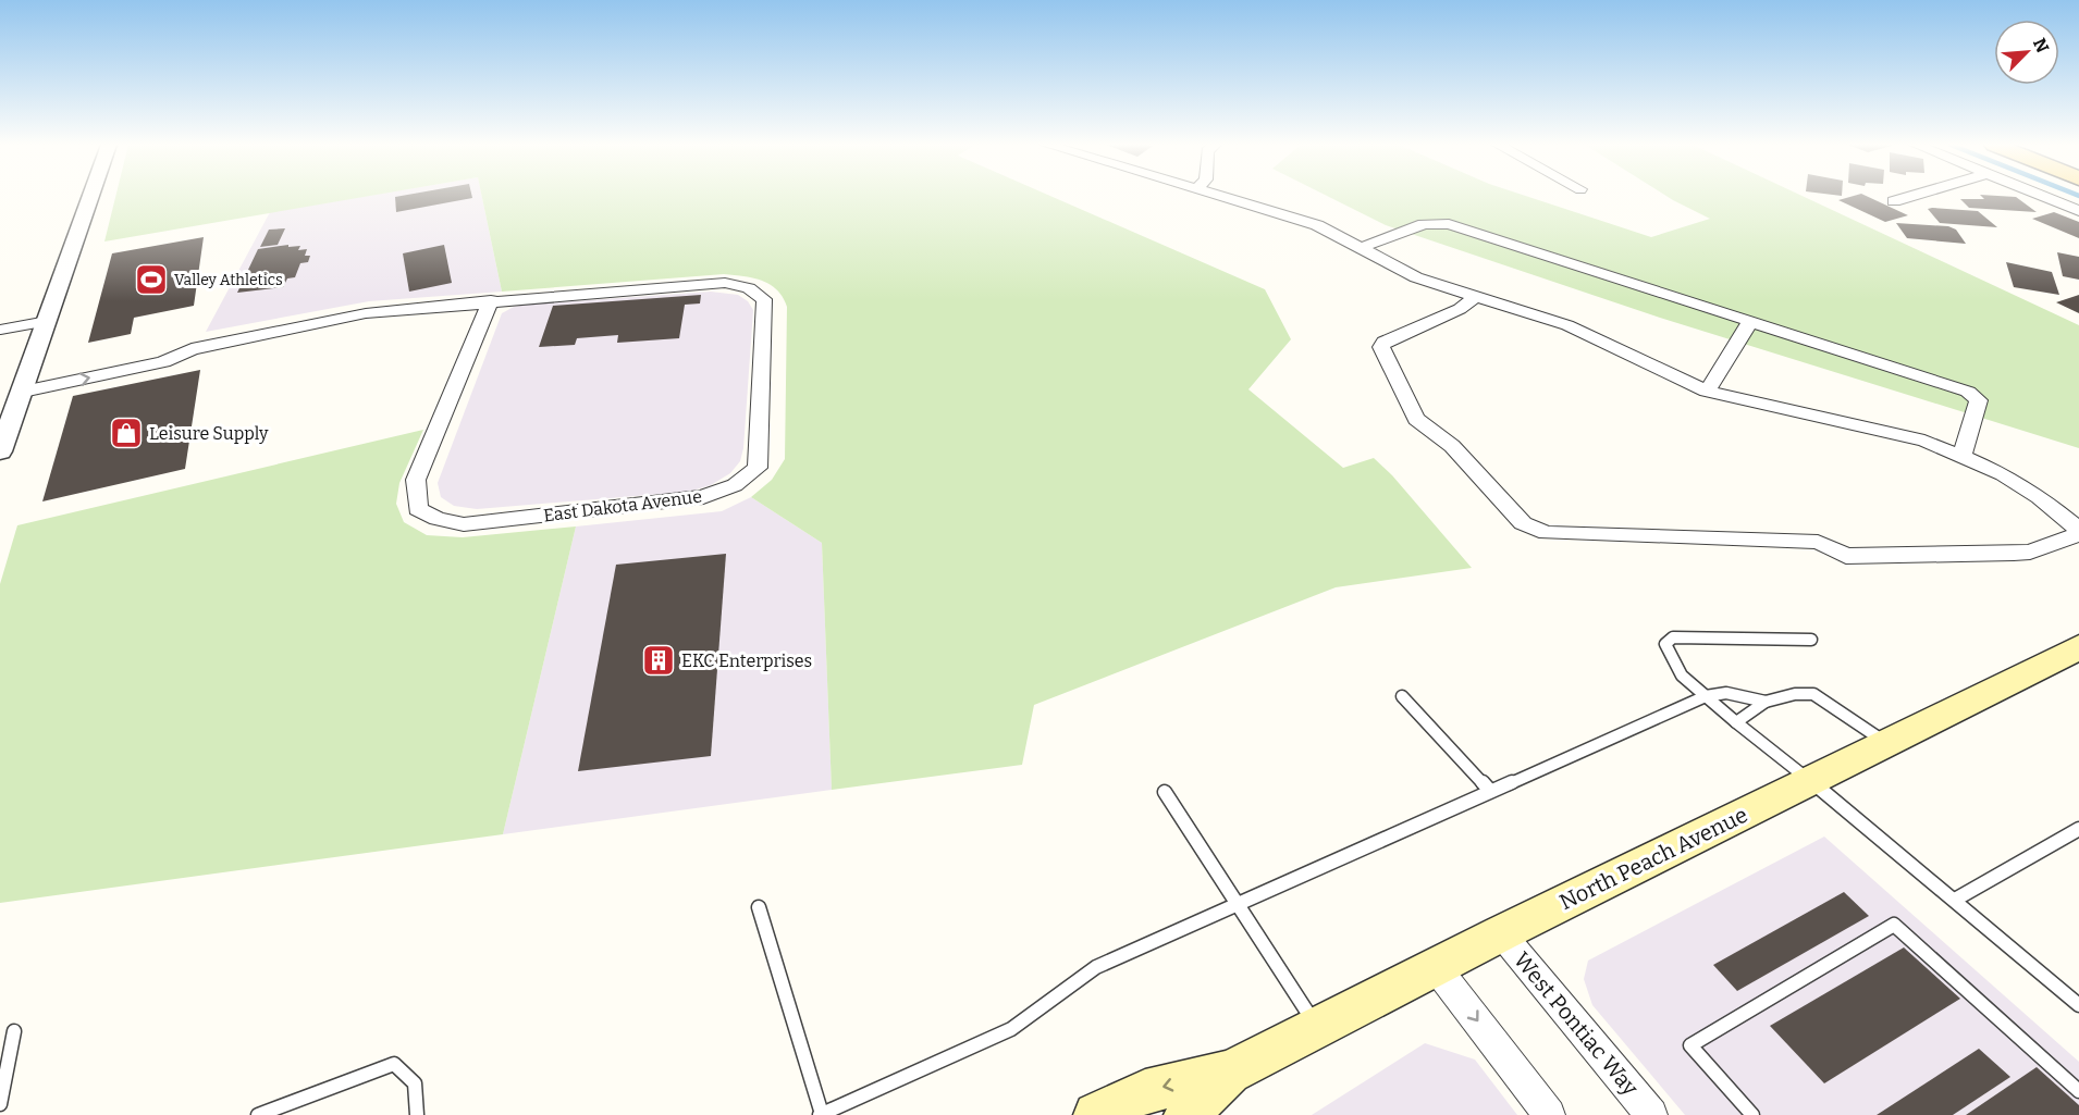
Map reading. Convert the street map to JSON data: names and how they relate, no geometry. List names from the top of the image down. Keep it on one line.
{"streets":{"main road":["North Peach Avenue"],"street":["East Dakota Avenue","West Pontiac Way"]},"crossings":[["North Peach Avenue","West Pontiac Way"]],"places":{"sports":["Valley Athletics"],"shop":["Leisure Supply"],"building":["EKC Enterprises"]},"north":"top right"}
